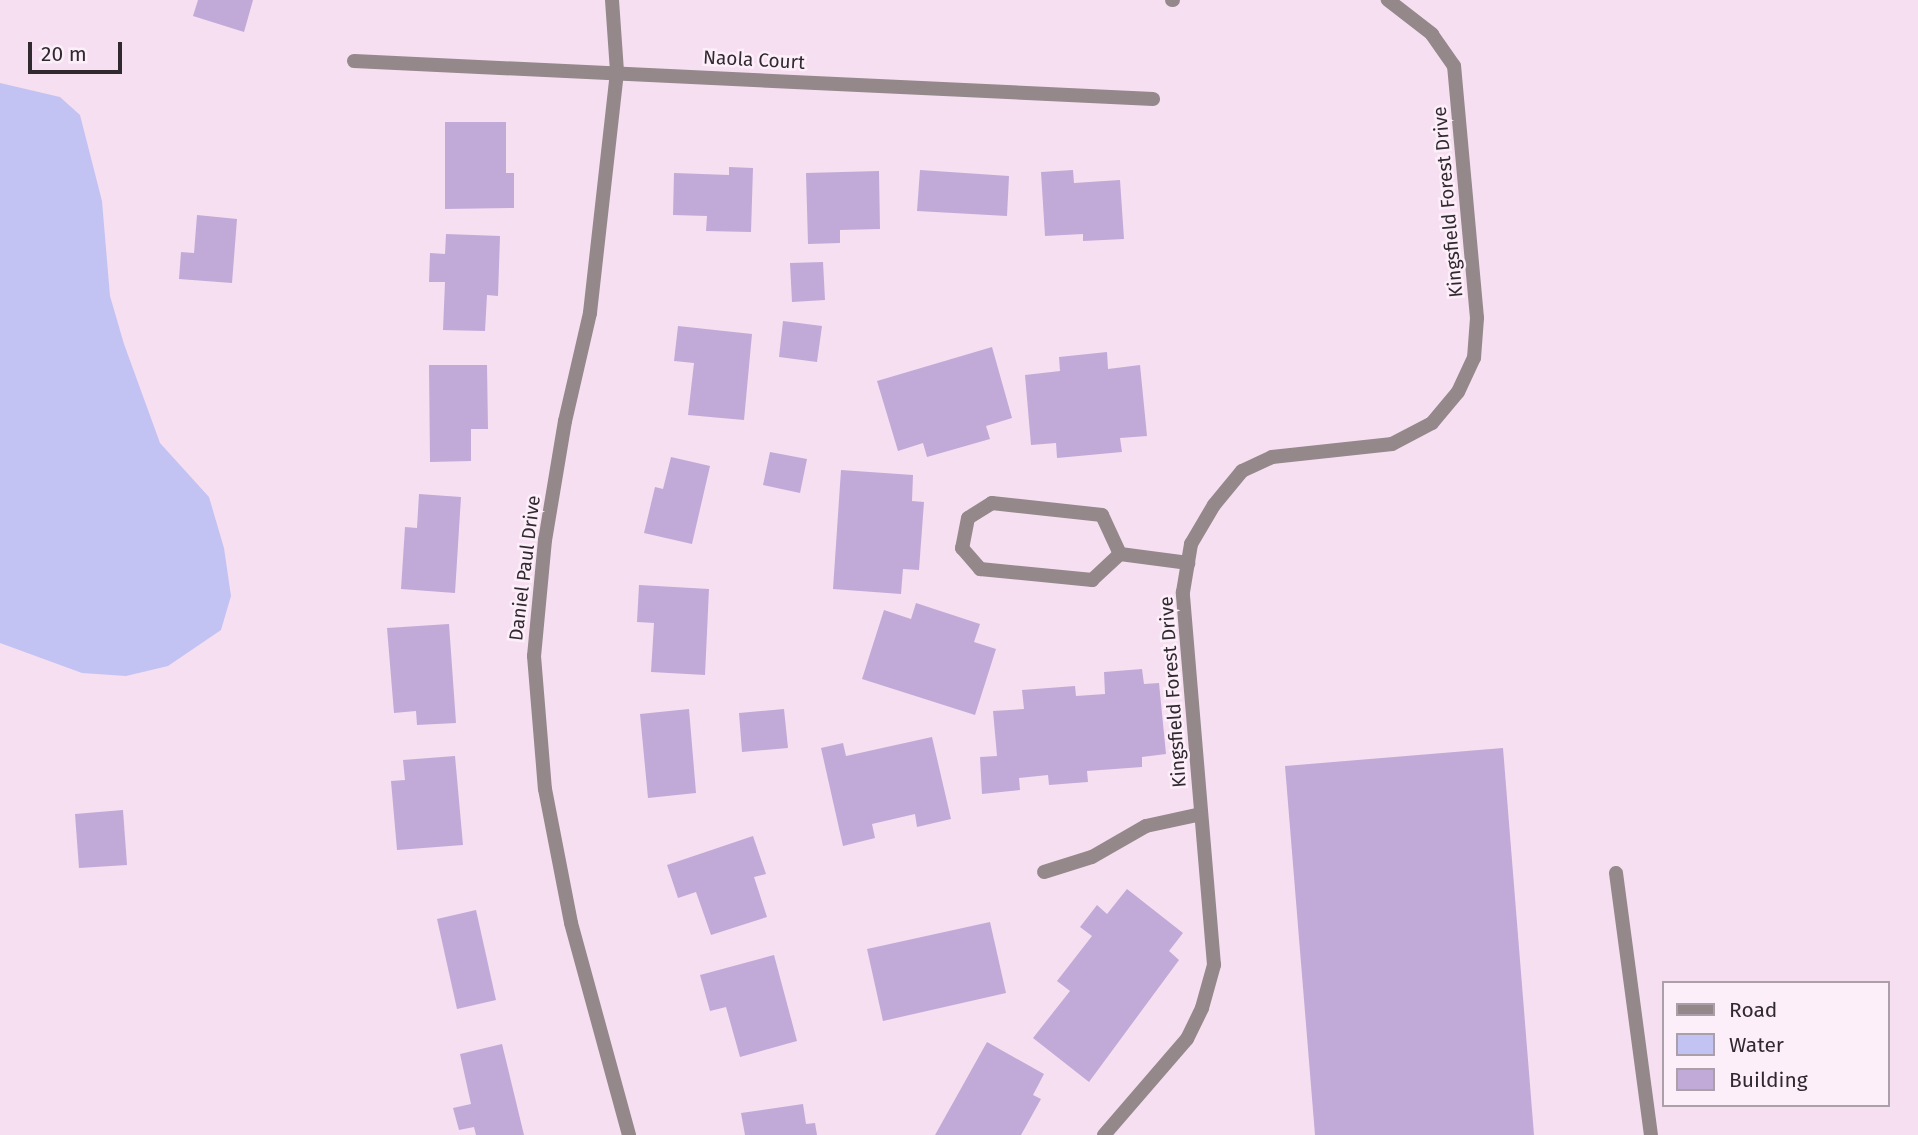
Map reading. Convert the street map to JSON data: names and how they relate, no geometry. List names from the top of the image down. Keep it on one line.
{"streets":{"street":["Naola Court","Kingsfield Forest Drive","Daniel Paul Drive"]},"crossings":[["Naola Court","Daniel Paul Drive"]],"legend":["Road","Water","Building"],"scale_bar":"20 m"}
